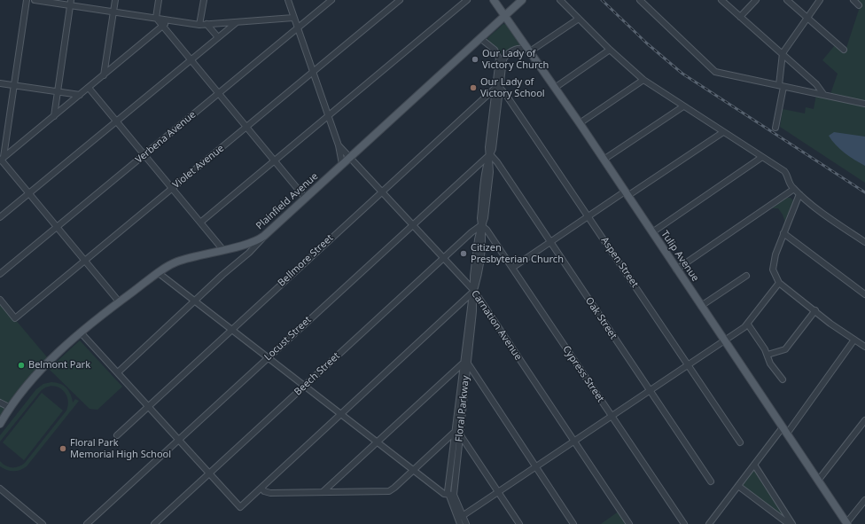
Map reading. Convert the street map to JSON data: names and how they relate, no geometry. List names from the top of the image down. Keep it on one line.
{"streets":{"main road":["Plainfield Avenue","Tulip Avenue"],"street":["Verbena Avenue","Violet Avenue","Bellmore Street","Aspen Street","Oak Street","Carnation Avenue","Locust Street","Beech Street","Cypress Street","Floral Parkway"]},"crossings":[["Verbena Avenue","Carnation Avenue"],["Violet Avenue","Carnation Avenue"],["Plainfield Avenue","Tulip Avenue"],["Plainfield Avenue","Carnation Avenue"],["Bellmore Street","Aspen Street"],["Bellmore Street","Carnation Avenue"],["Bellmore Street","Floral Parkway"],["Aspen Street","Floral Parkway"],["Oak Street","Locust Street"],["Oak Street","Floral Parkway"],["Carnation Avenue","Locust Street"],["Carnation Avenue","Beech Street"],["Carnation Avenue","Floral Parkway"],["Locust Street","Floral Parkway"],["Beech Street","Cypress Street"],["Beech Street","Floral Parkway"],["Cypress Street","Floral Parkway"]],"places":["Our Lady of Victory Church","Our Lady of Victory School","Citizen Presbyterian Church","Belmont Park","Floral Park Memorial High School"]}
